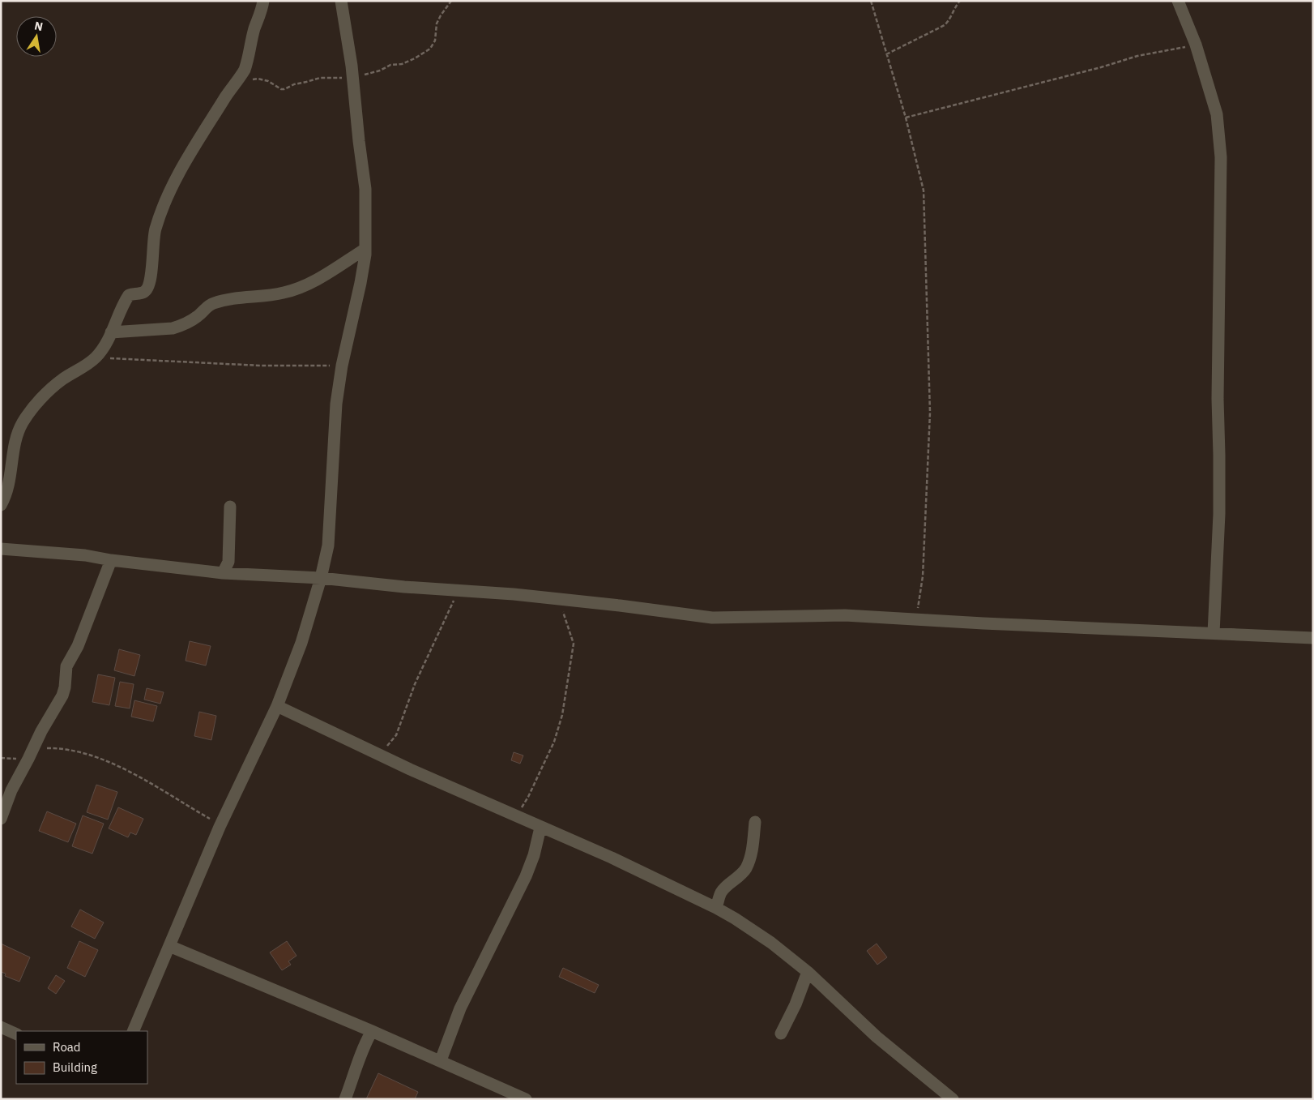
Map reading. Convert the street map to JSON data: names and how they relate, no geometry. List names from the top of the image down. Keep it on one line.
{"legend":["Road","Building"],"north":"top"}
